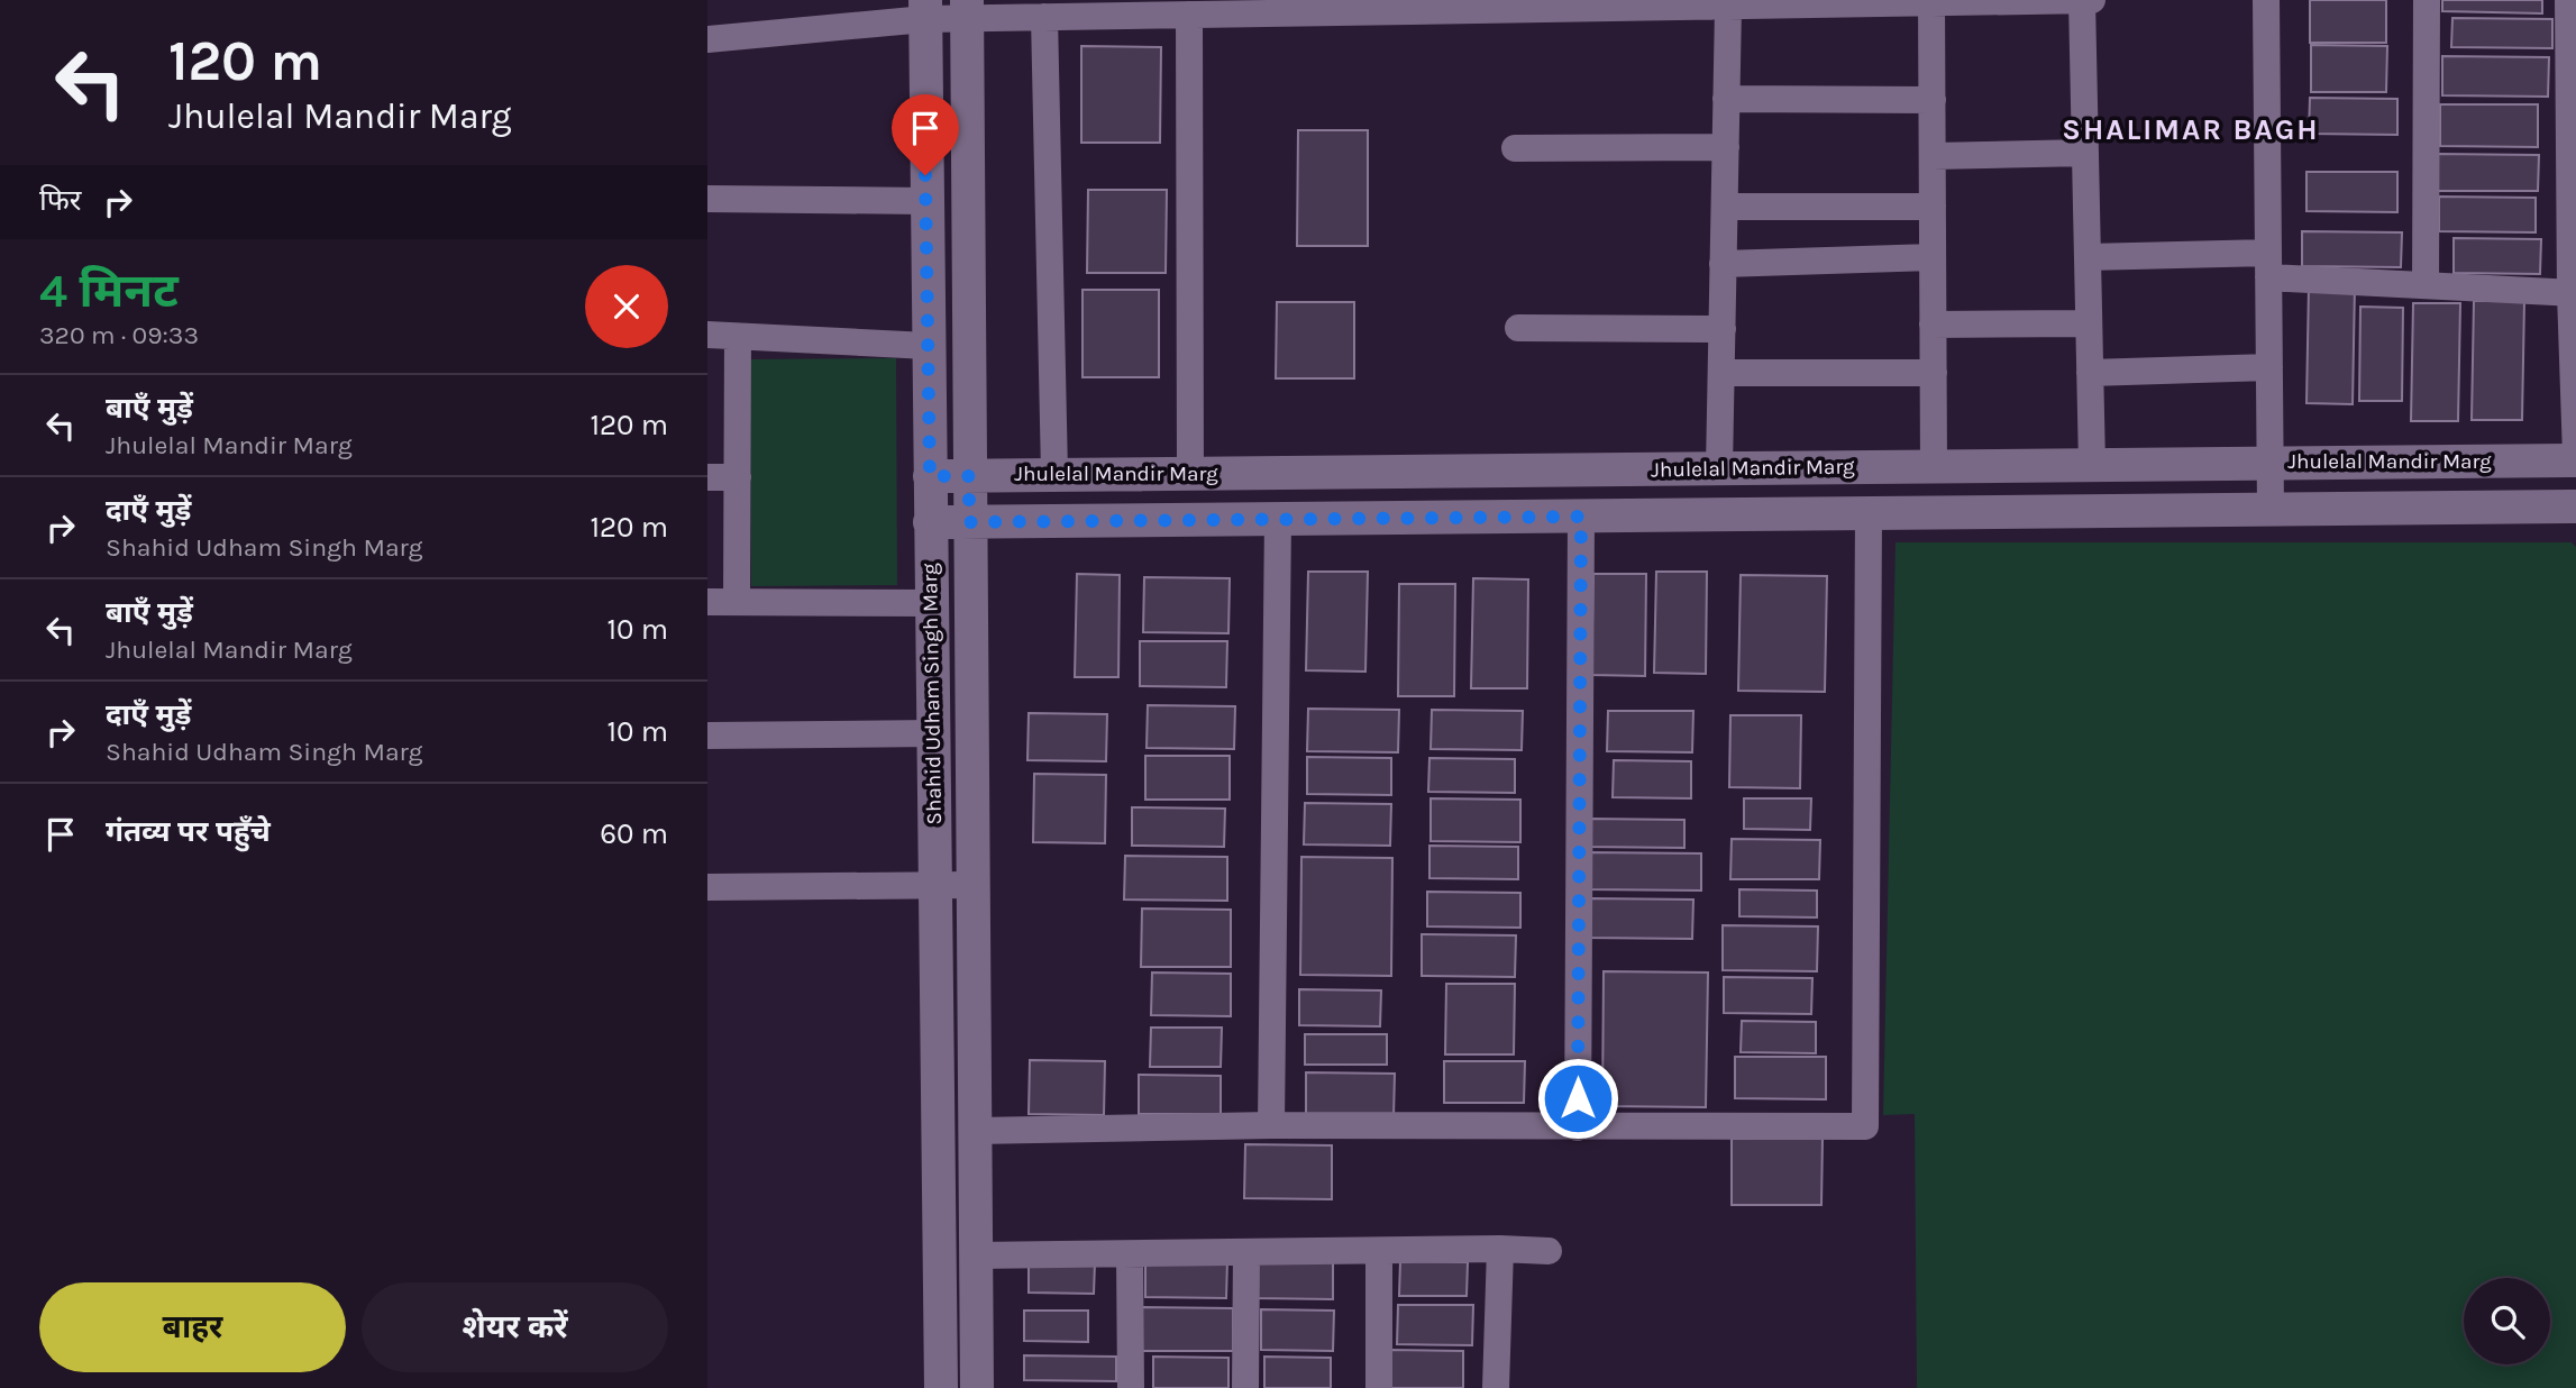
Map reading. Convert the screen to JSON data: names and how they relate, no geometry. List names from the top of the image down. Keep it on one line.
{"streets":{"street":["Jhulelal Mandir Marg","Shahid Udham Singh Marg"]},"crossings":[["Jhulelal Mandir Marg","Shahid Udham Singh Marg"]],"districts":["SHALIMAR BAGH"],"page":{"turn":["120 m","Jhulelal Mandir Marg"],"then":"फिर","heading":["4 मिनट","320 m · 09:33"],"list":[{"name":"बाएँ मुड़ें","note":"Jhulelal Mandir Marg","value":"120 m"},{"name":"दाएँ मुड़ें","note":"Shahid Udham Singh Marg","value":"120 m"},{"name":"बाएँ मुड़ें","note":"Jhulelal Mandir Marg","value":"10 m"},{"name":"दाएँ मुड़ें","note":"Shahid Udham Singh Marg","value":"10 m"},{"name":"गंतव्य पर पहुँचे","value":"60 m"}],"buttons":["बाहर","शेयर करें"]}}
